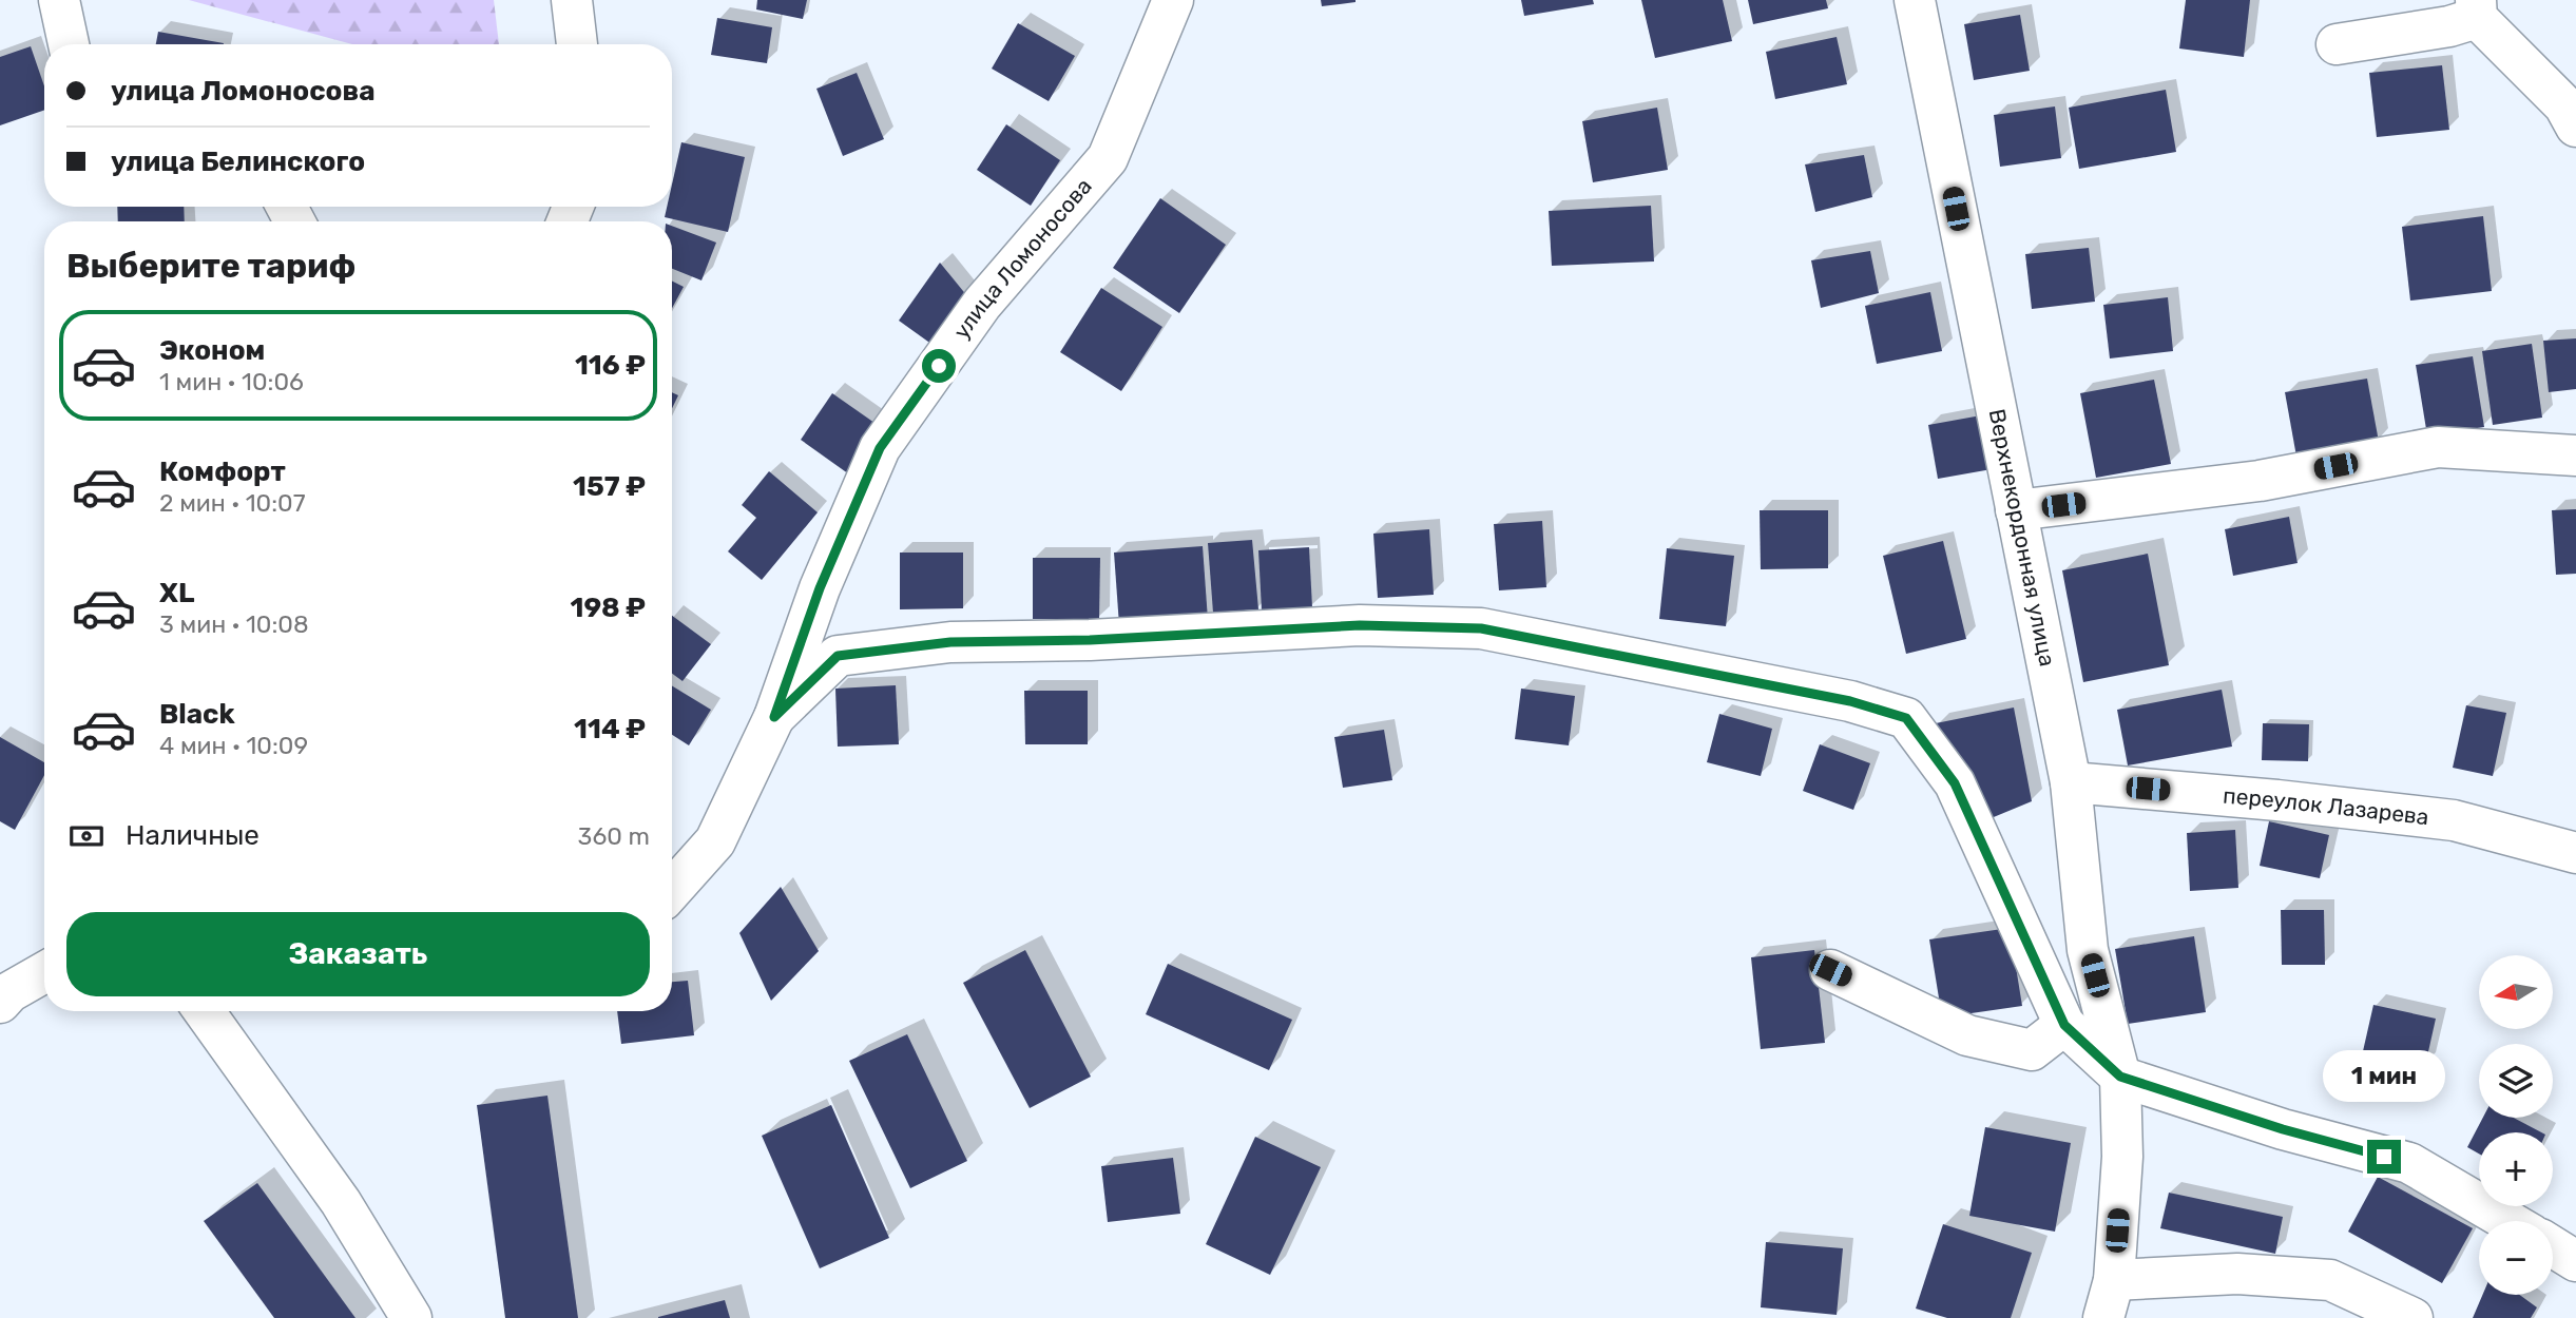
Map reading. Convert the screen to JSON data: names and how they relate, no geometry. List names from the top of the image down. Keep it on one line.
{"streets":{"street":["улица Ломоносова","Верхнекордонная улица","переулок Лазарева"]},"crossings":[["Верхнекордонная улица","переулок Лазарева"]],"north":"left","page":{"banner":["улица Ломоносова","улица Белинского"],"heading":"Выберите тариф","list":[{"name":"Эконом","note":"1 мин · 10:06","value":"116 ₽"},{"name":"Комфорт","note":"2 мин · 10:07","value":"157 ₽"},{"name":"XL","note":"3 мин · 10:08","value":"198 ₽"},{"name":"Black","note":"4 мин · 10:09","value":"114 ₽"}],"pay":["Наличные","360 m"],"buttons":"Заказать","map_buttons":["+","−"],"bubble":"1 мин"}}
